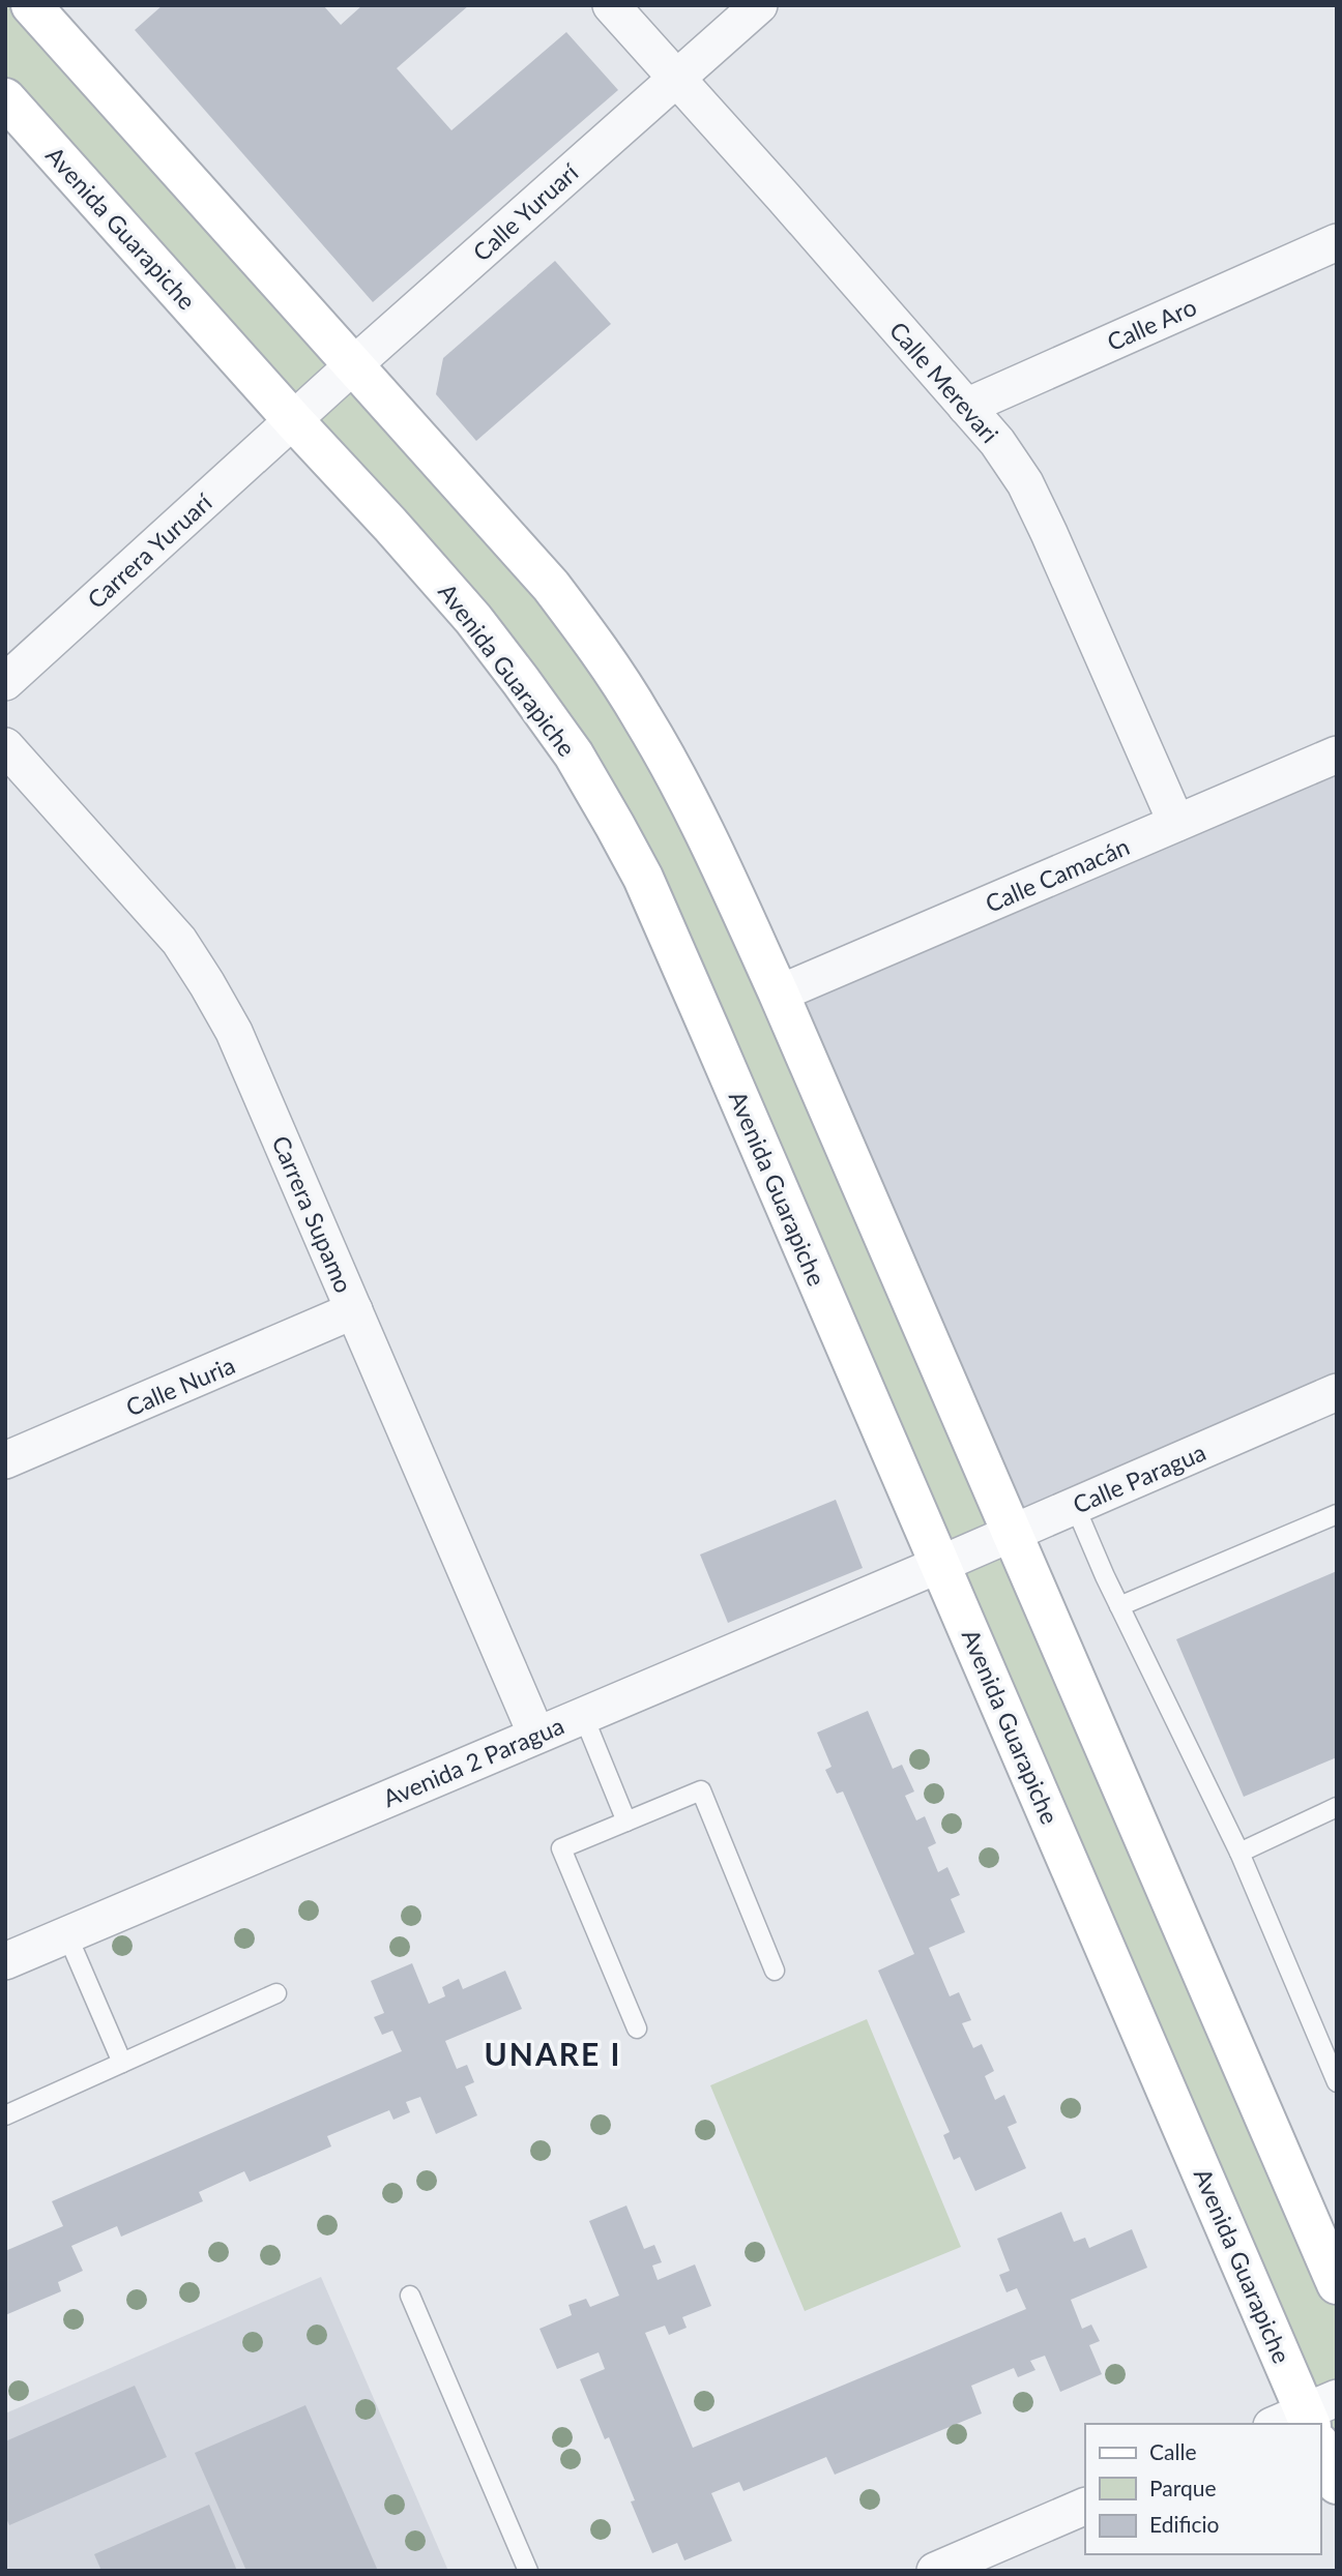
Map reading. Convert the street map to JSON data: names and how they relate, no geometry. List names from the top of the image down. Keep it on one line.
{"streets":{"street":["Calle Yuruarí","Avenida Guarapiche","Calle Aro","Calle Merevari","Carrera Yuruarí","Calle Camacán","Carrera Supamo","Calle Nuria","Calle Paragua","Avenida 2 Paragua"]},"crossings":[["Calle Yuruarí","Avenida Guarapiche"],["Calle Yuruarí","Calle Merevari"],["Calle Yuruarí","Carrera Yuruarí"],["Avenida Guarapiche","Carrera Yuruarí"],["Avenida Guarapiche","Calle Paragua"],["Avenida Guarapiche","Avenida 2 Paragua"],["Calle Aro","Calle Merevari"],["Calle Merevari","Calle Camacán"],["Carrera Supamo","Calle Nuria"],["Carrera Supamo","Avenida 2 Paragua"],["Calle Paragua","Avenida 2 Paragua"]],"districts":["UNARE I"],"legend":["Calle","Parque","Edificio"]}
